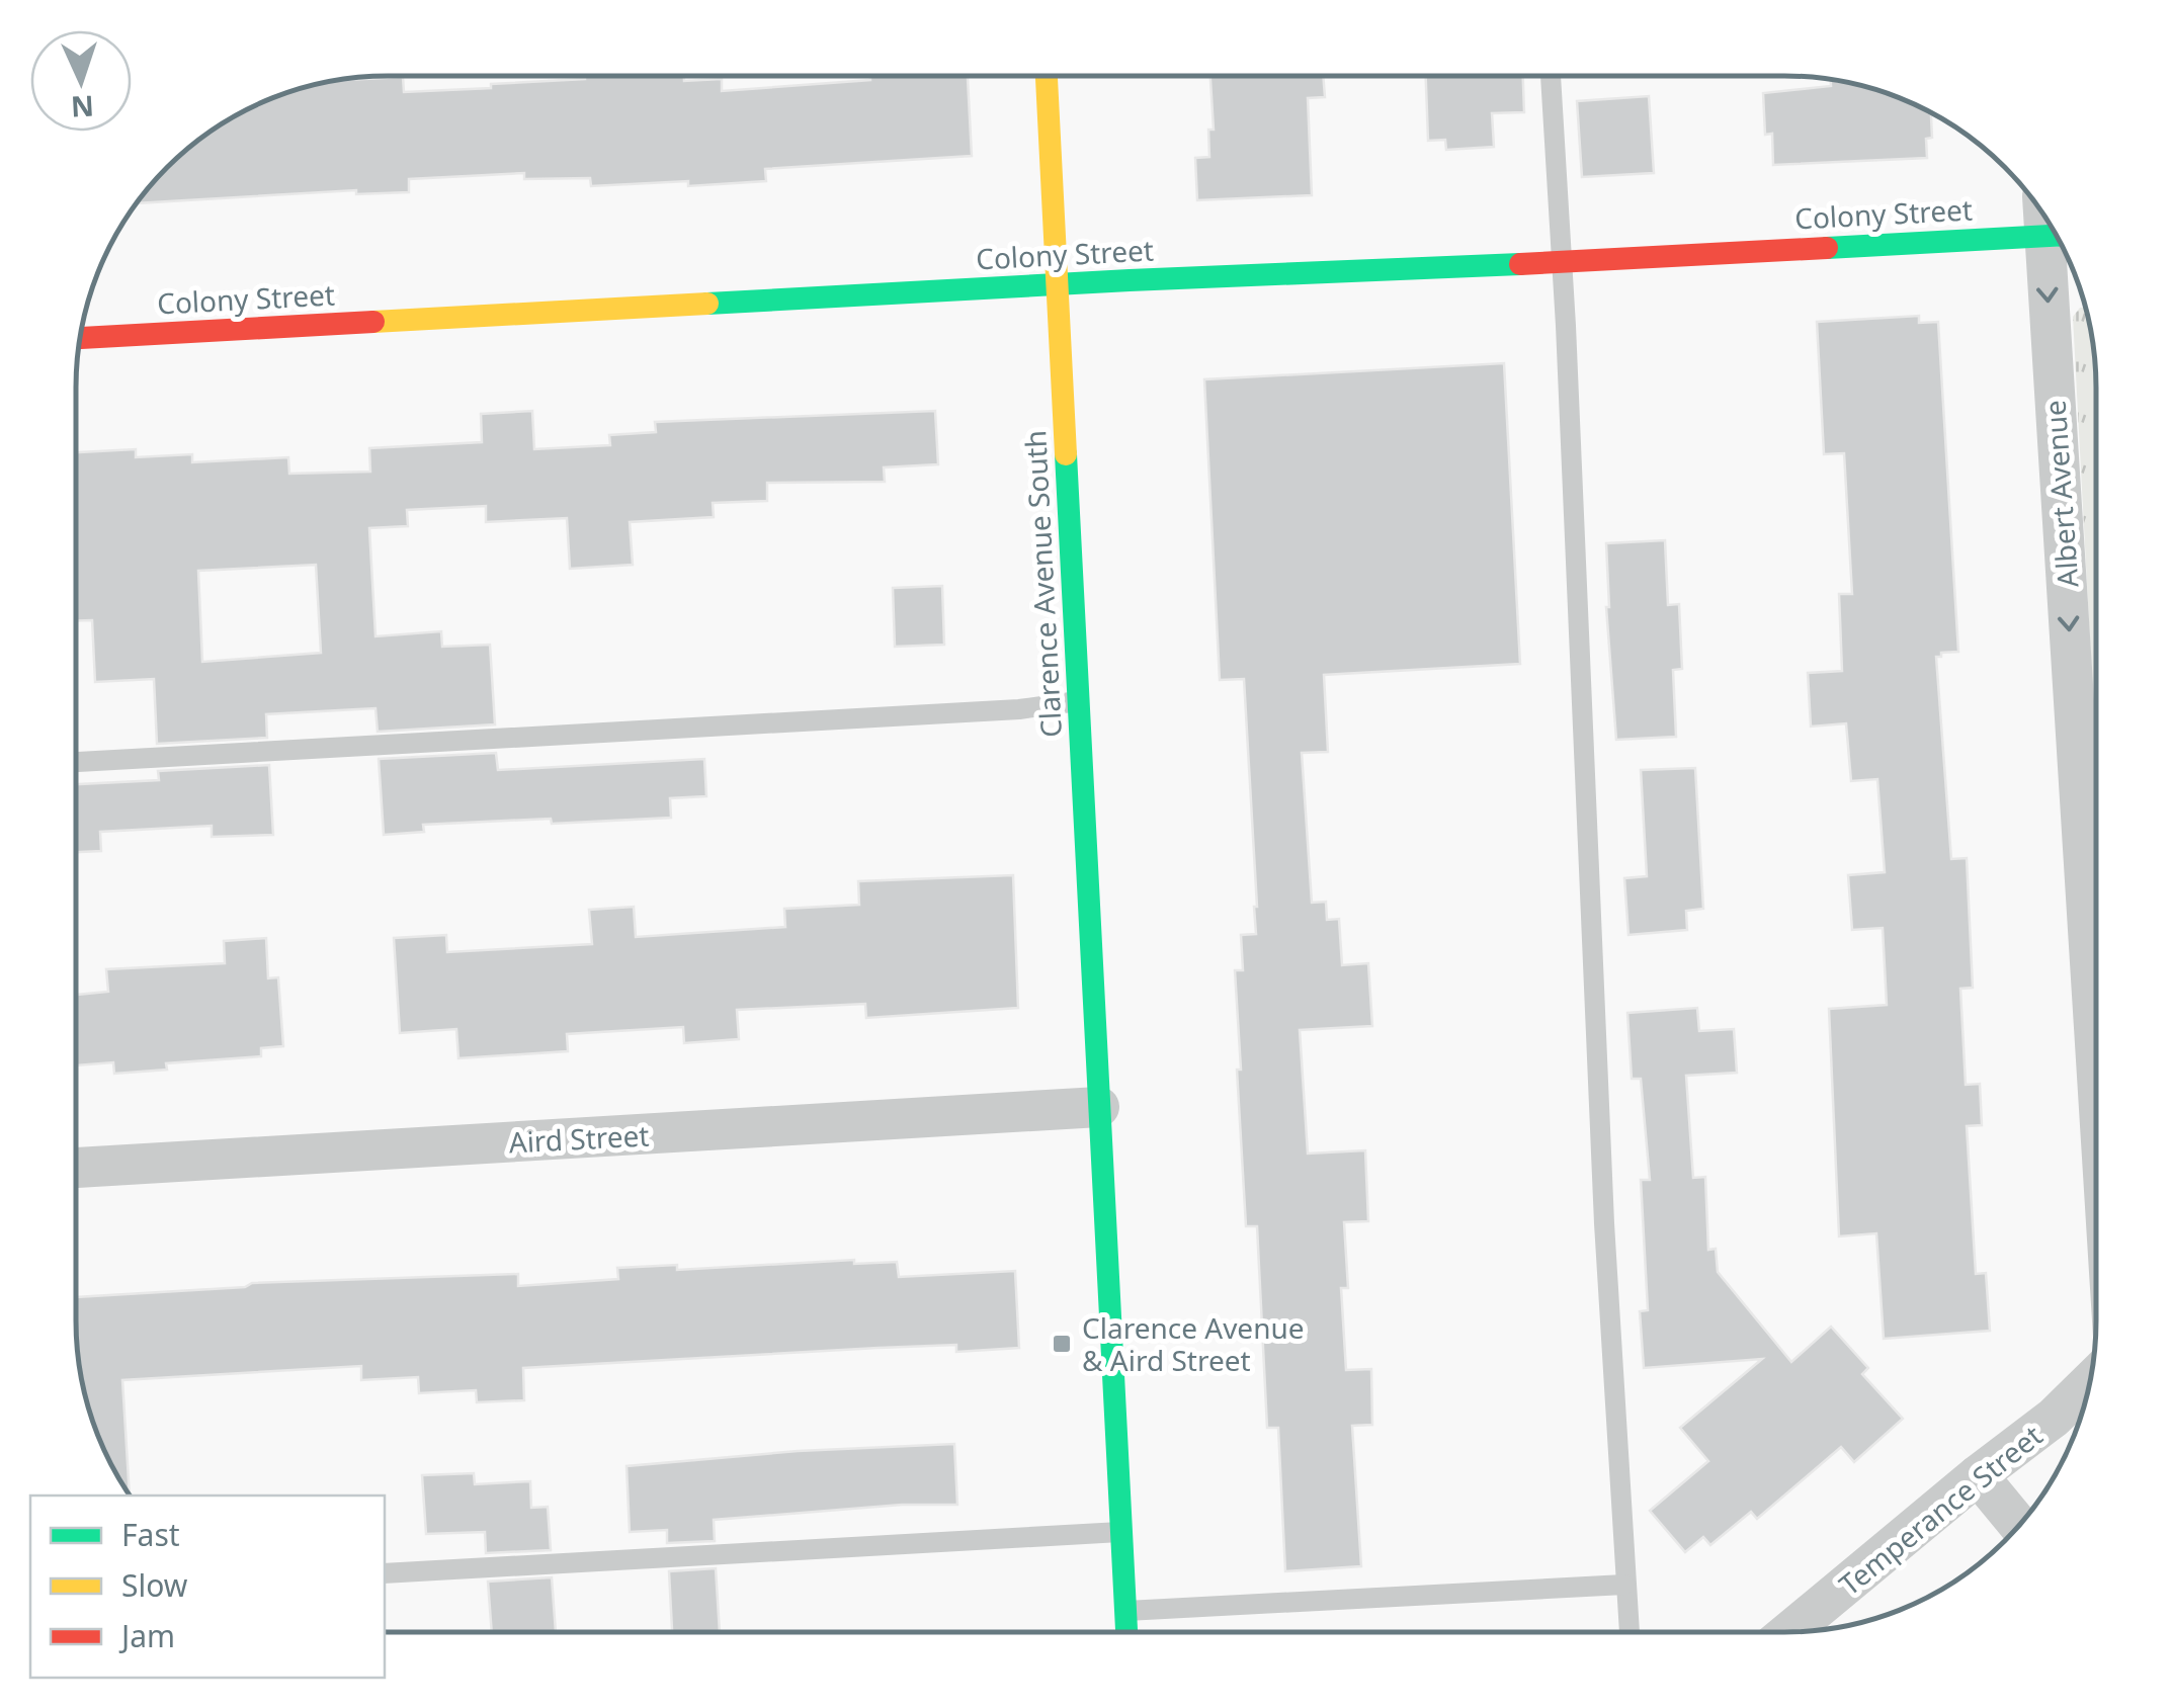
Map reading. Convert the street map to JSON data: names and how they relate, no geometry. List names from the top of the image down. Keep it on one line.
{"streets":{"street":["Colony Street","Albert Avenue","Clarence Avenue South","Aird Street","Temperance Street"]},"crossings":[["Colony Street","Clarence Avenue South"],["Clarence Avenue South","Aird Street"]],"one_way":["Albert Avenue"],"places":{"transit":["Clarence Avenue & Aird Street"]},"legend":["Fast","Slow","Jam"],"north":"bottom"}
